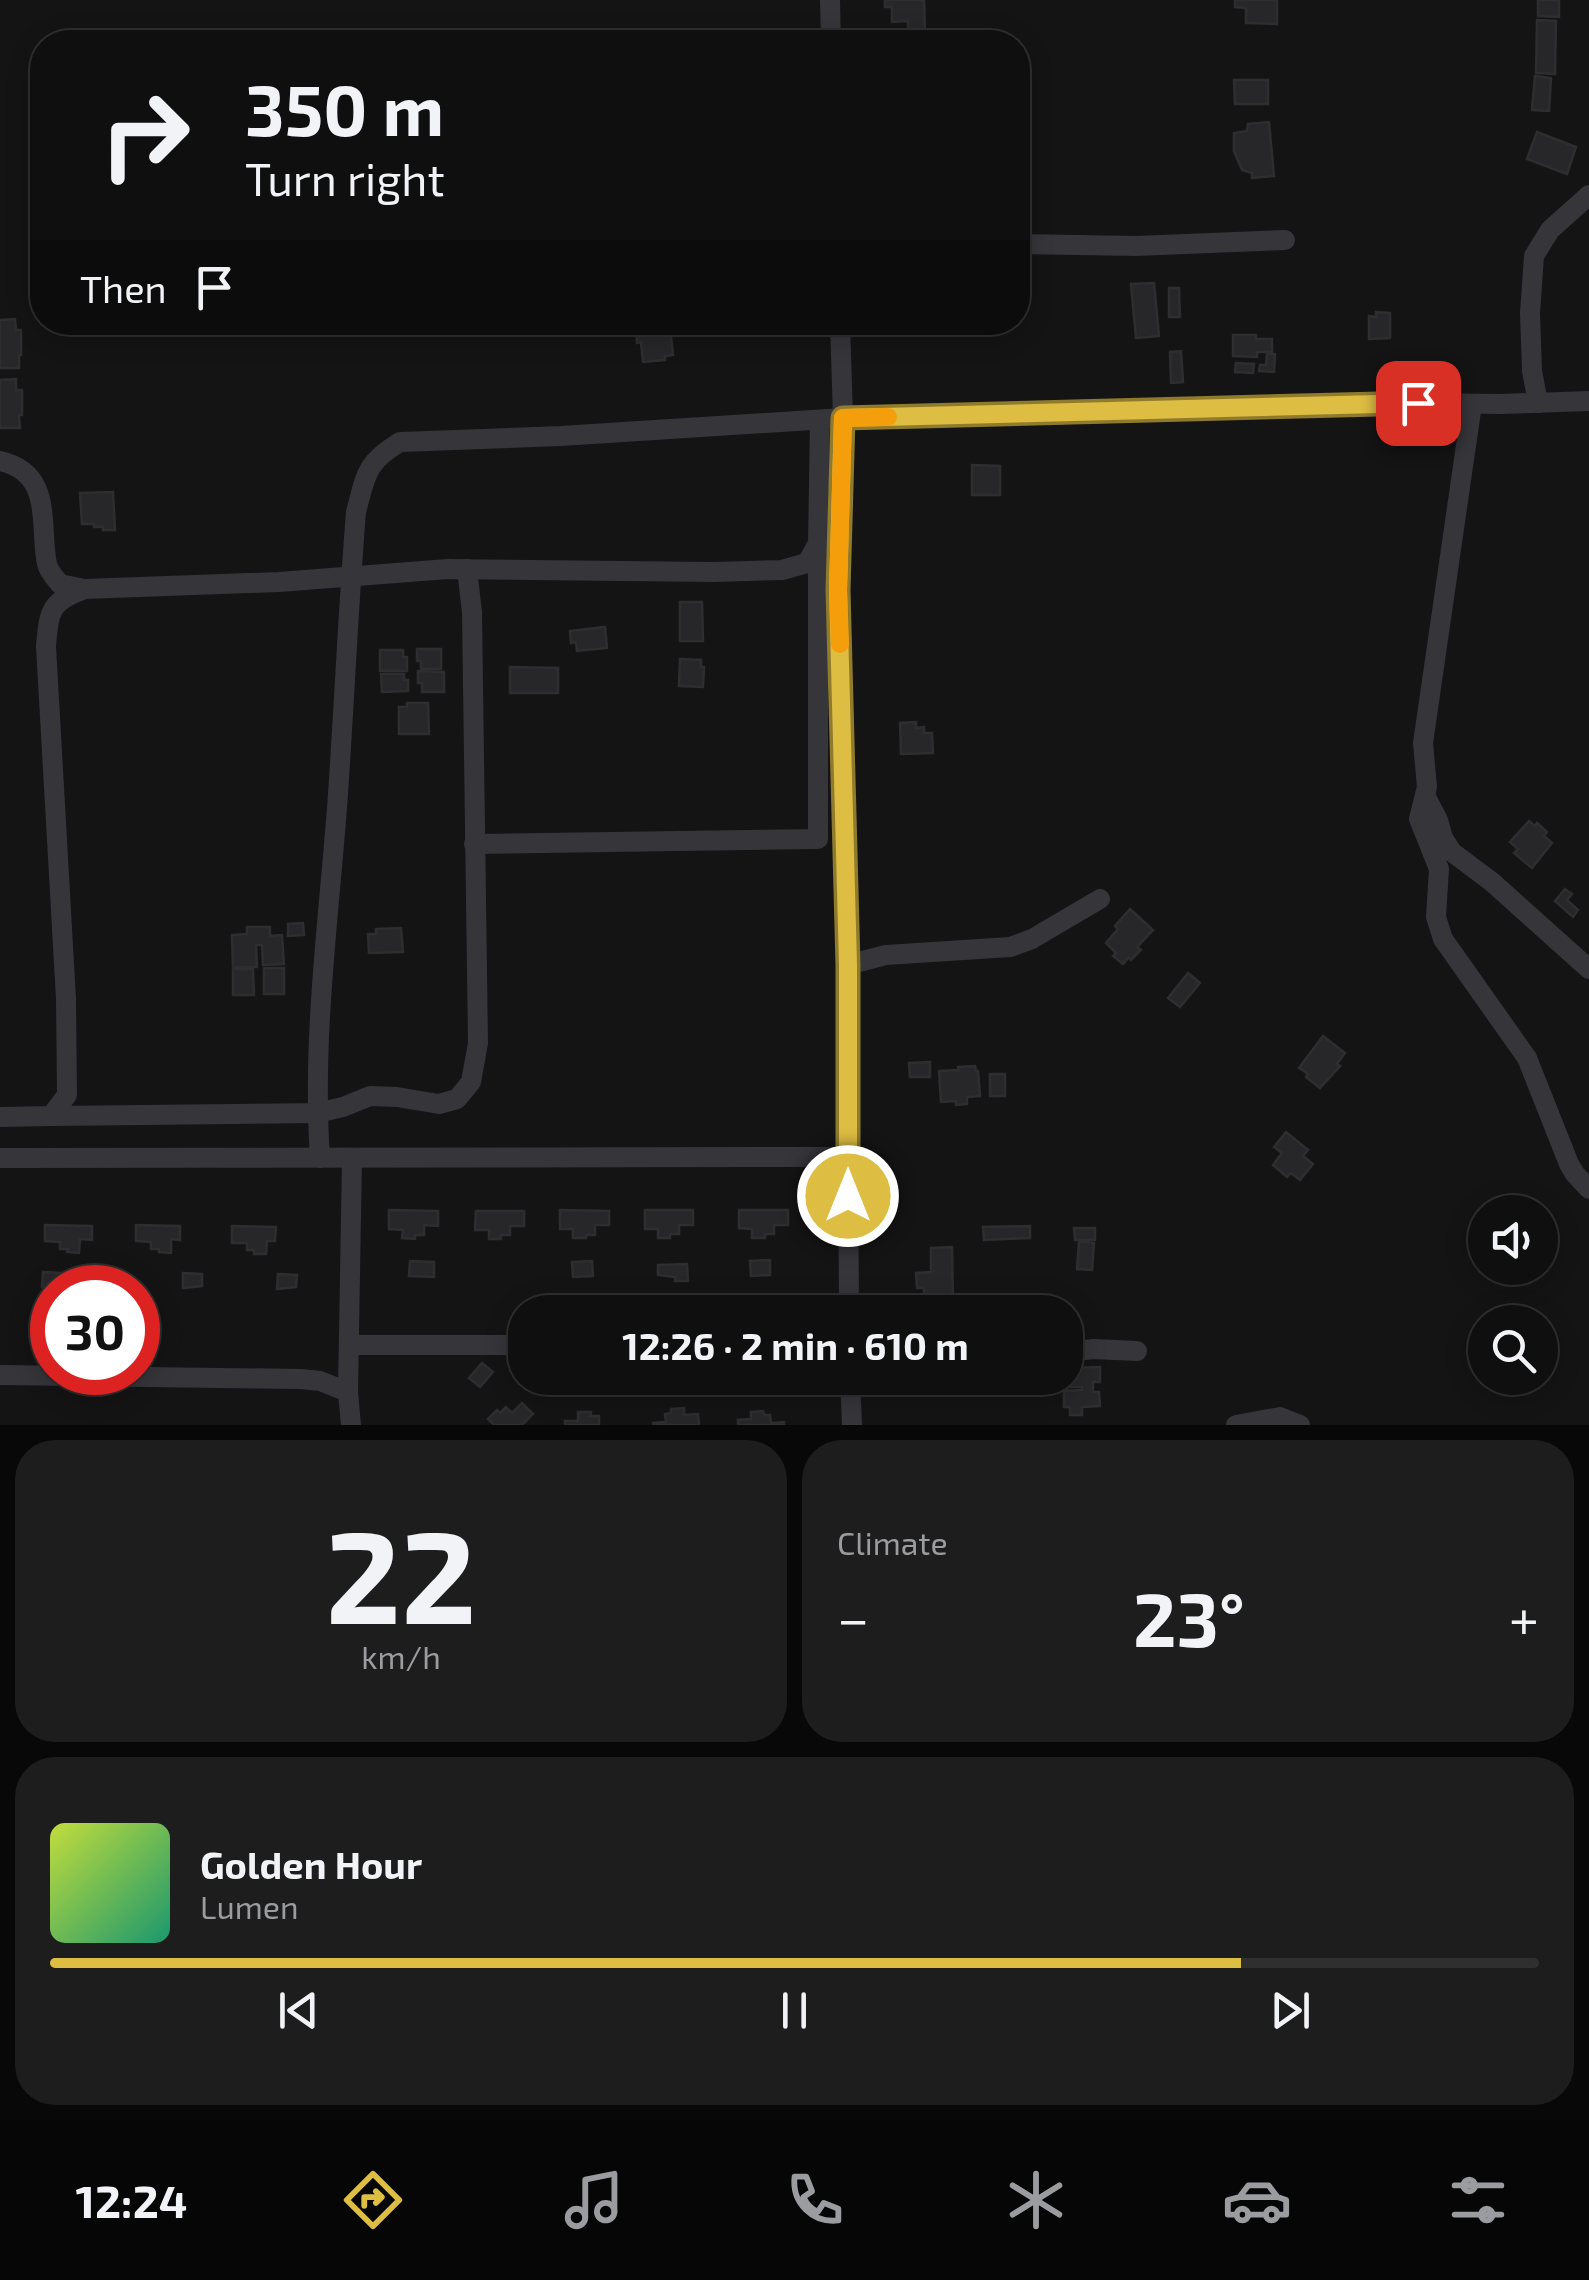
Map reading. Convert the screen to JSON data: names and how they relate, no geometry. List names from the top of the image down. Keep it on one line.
{"page":{"turn":["350 m","Turn right"],"then":"Then","limit":"30","trip":"12:26 · 2 min · 610 m","tile":[["22","km/h"],"Climate"],"heat":["−","23°","+"],"song":["Golden Hour","Lumen"],"tabs":"12:24"}}
